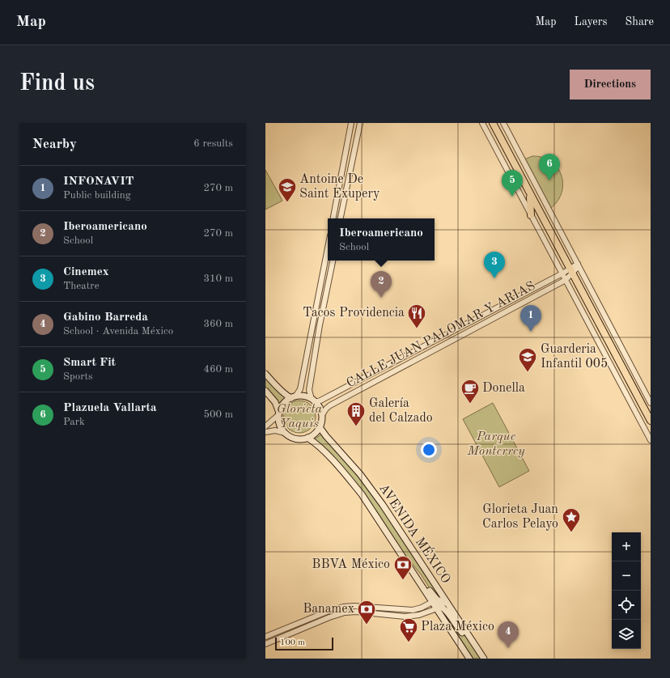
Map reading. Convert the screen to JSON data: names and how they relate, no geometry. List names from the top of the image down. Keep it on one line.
{"streets":{"main road":["AVENIDA MÉXICO"],"street":["CALLE JUAN PALOMAR Y ARIAS"]},"crossings":[["CALLE JUAN PALOMAR Y ARIAS","AVENIDA MÉXICO"]],"parks":["Glorieta Yaquis","Parque Monterrey"],"places":{"school or university":["Antoine De Saint Exupery","Guarderia Infantil 005"],"restaurant":["Tacos Providencia"],"cafe":["Donella"],"building":["Galería del Calzado"],"place":["Glorieta Juan Carlos Pelayo"],"bank":["BBVA México","Banamex"],"supermarket":["Plaza México"]},"scale_bar":"100 m","page":{"header":"Map","nav":["Map","Layers","Share"],"buttons":"Directions","title":"Find us","heading":["Nearby","6 results"],"pins":["6","5","3","2","1","4"],"list":[{"mark":"1","name":"INFONAVIT","note":"Public building","value":"270 m"},{"mark":"2","name":"Iberoamericano","note":"School","value":"270 m"},{"mark":"3","name":"Cinemex","note":"Theatre","value":"310 m"},{"mark":"4","name":"Gabino Barreda","note":"School · Avenida México","value":"360 m"},{"mark":"5","name":"Smart Fit","note":"Sports","value":"460 m"},{"mark":"6","name":"Plazuela Vallarta","note":"Park","value":"500 m"}],"popup":["Iberoamericano","School"],"map_buttons":["+","−"],"scale":"100 m"}}
